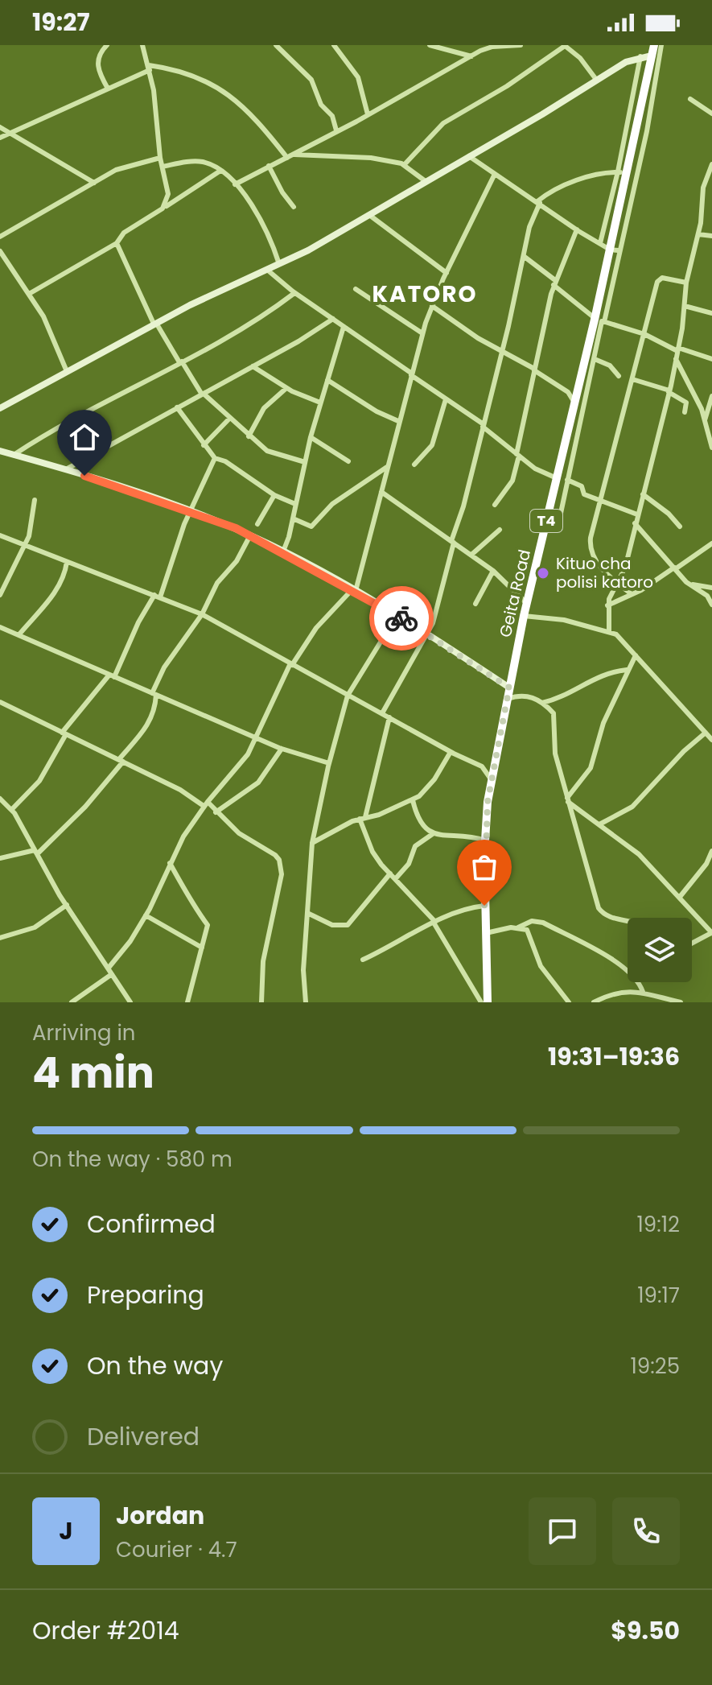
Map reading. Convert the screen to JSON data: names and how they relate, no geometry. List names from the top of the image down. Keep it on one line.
{"streets":{"highway":["T4","Geita Road"]},"districts":["KATORO"],"places":["Kituo cha polisi katoro"],"page":{"status":"19:27","heading":["4 min","Arriving in","19:31–19:36"],"panel":["Jordan","Courier · 4.7","Order #2014","$9.50"],"bar":"On the way · 580 m","list":[["Confirmed","19:12"],["Preparing","19:17"],["On the way","19:25"],"Delivered"],"round":"J"}}
